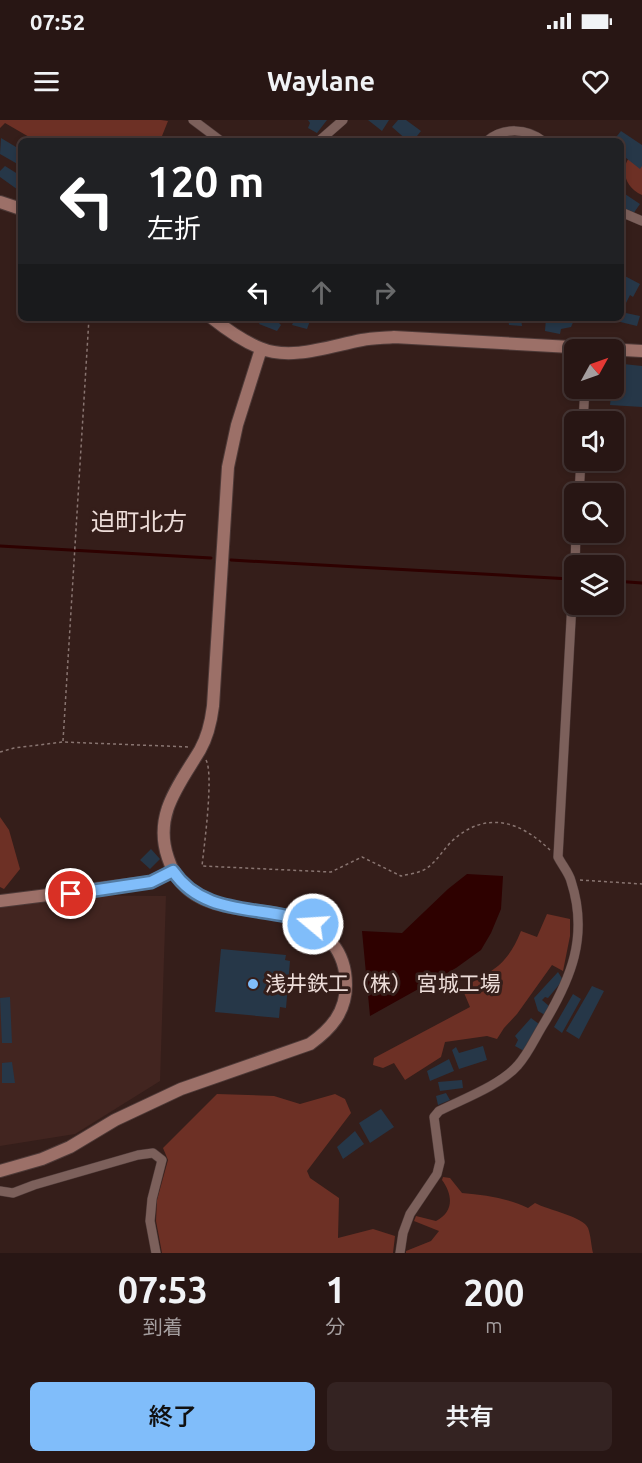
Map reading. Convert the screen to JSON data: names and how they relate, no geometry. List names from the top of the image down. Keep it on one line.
{"districts":["迫町北方"],"places":["浅井鉄工（株） 宮城工場"],"north":"top right","page":{"status":"07:52","header":"Waylane","turn":["120 m","左折"],"eta":["07:53","到着","1","分","200","m"],"buttons":["終了","共有"]}}
